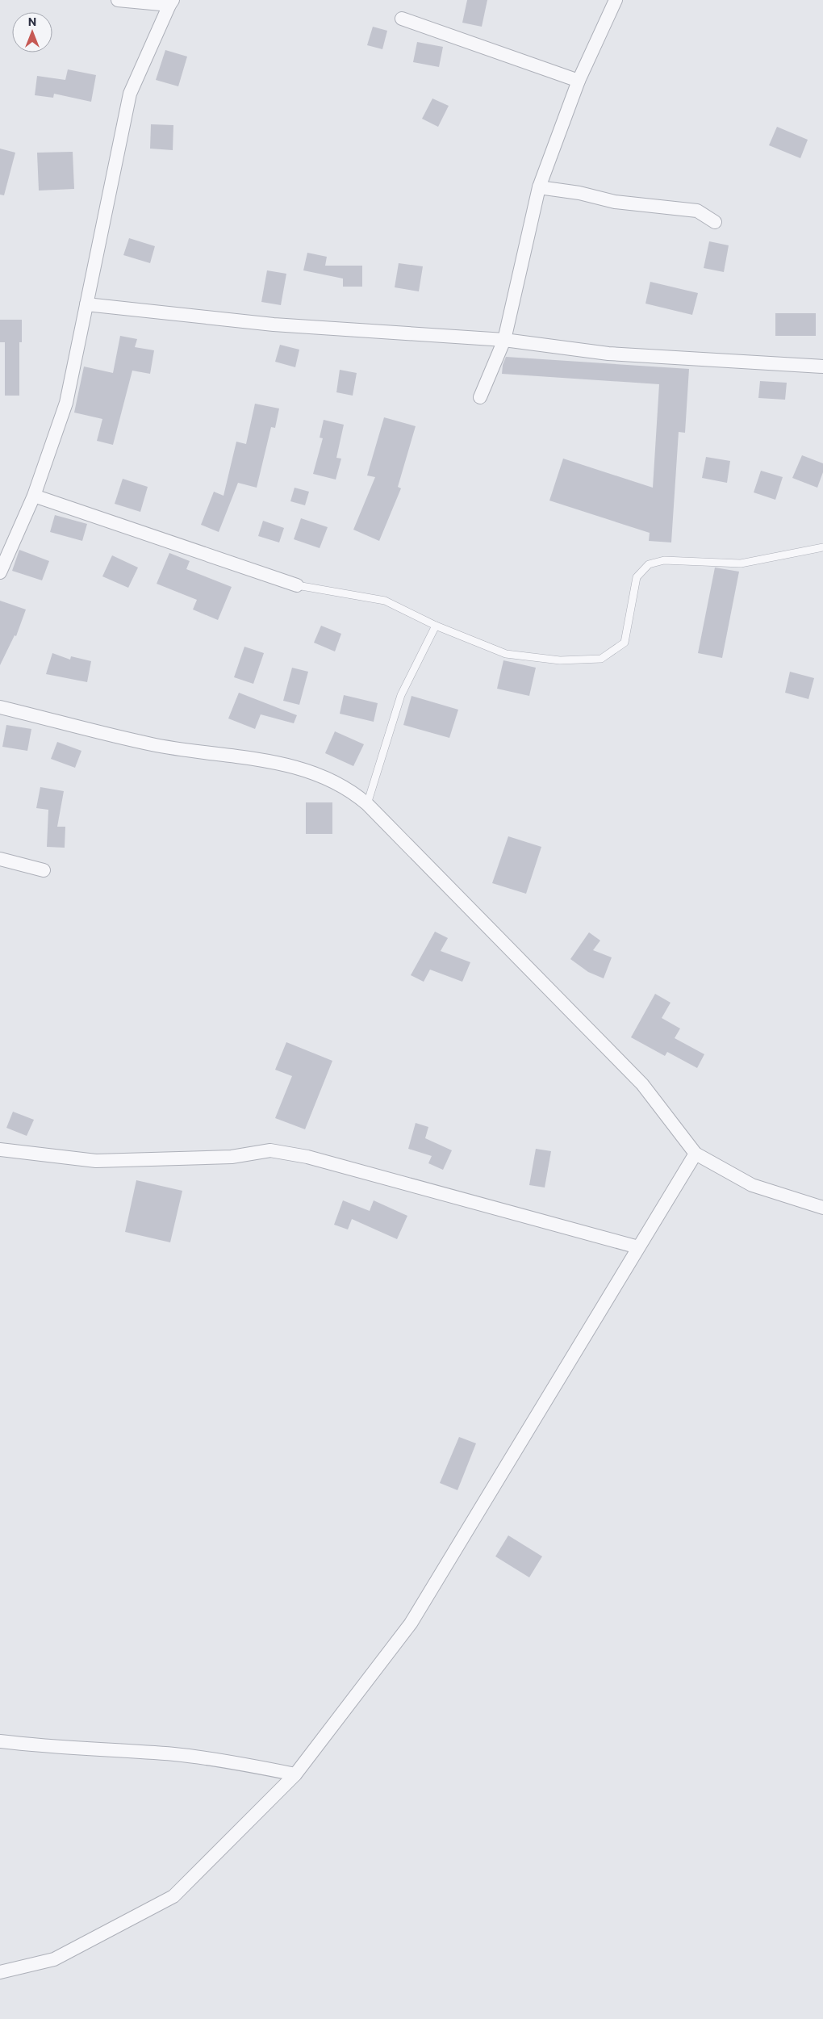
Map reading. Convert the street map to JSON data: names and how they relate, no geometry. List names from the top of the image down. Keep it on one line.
{"north":"top"}
